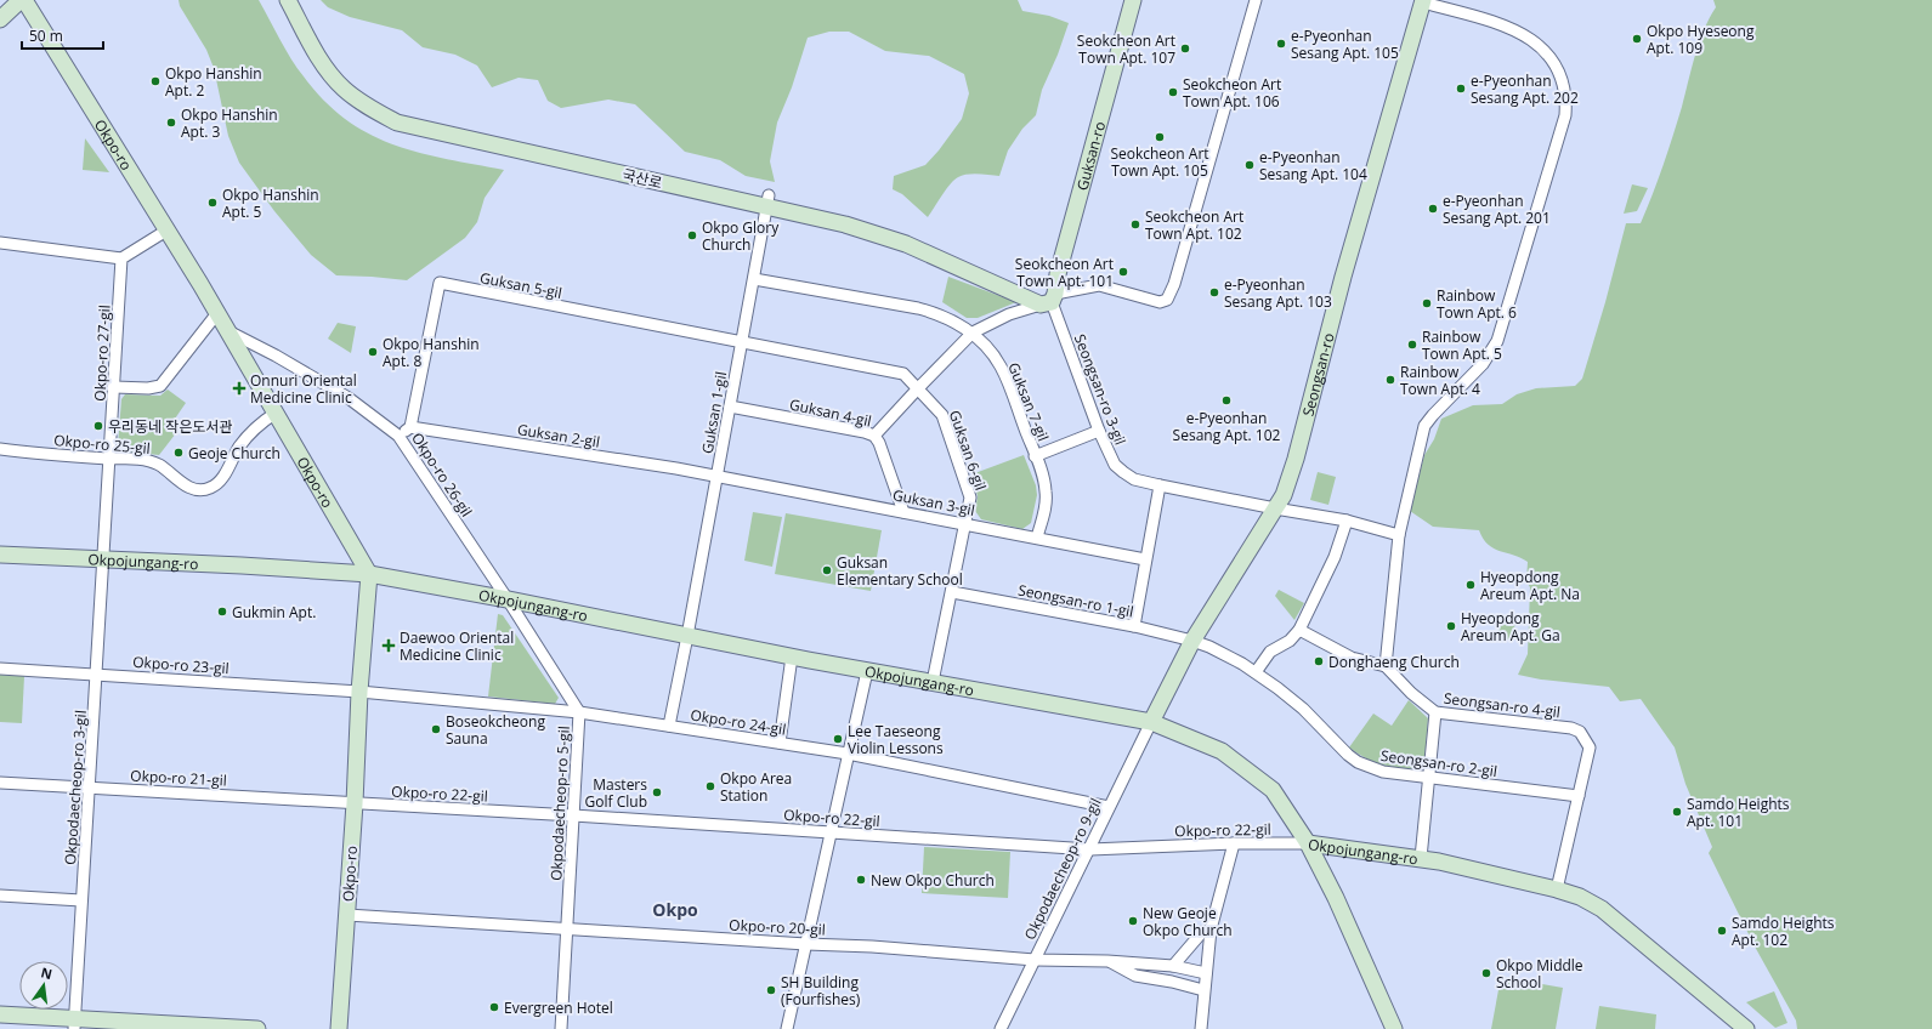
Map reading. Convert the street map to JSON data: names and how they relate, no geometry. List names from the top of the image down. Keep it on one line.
{"streets":{"street":["Okpo-ro","Guksan-ro","국산로","Guksan 5-gil","Okpo-ro 27-gil","Seongsan-ro","Seongsan-ro 3-gil","Guksan 7-gil","Guksan 1-gil","Guksan 4-gil","Guksan 2-gil","Okpo-ro 25-gil","Guksan 6-gil","Okpo-ro 26-gil","Guksan 3-gil","Okpojungang-ro","Seongsan-ro 1-gil","Okpo-ro 23-gil","Seongsan-ro 4-gil","Okpo-ro 24-gil","Seongsan-ro 2-gil","Okpo-ro 21-gil","Okpodaecheop-ro 3-gil","Okpo-ro 22-gil","Okpodaecheop-ro 5-gil","Okpodaecheop-ro 9-gil","Okpo-ro 20-gil"]},"crossings":[["Okpo-ro","Okpo-ro 25-gil"],["Okpo-ro","Okpo-ro 26-gil"],["Okpo-ro","Okpojungang-ro"],["Okpo-ro","Okpo-ro 23-gil"],["Okpo-ro","Okpo-ro 24-gil"],["Okpo-ro","Okpo-ro 21-gil"],["Okpo-ro","Okpo-ro 22-gil"],["Okpo-ro","Okpo-ro 20-gil"],["Guksan-ro","국산로"],["Guksan-ro","Seongsan-ro 3-gil"],["국산로","Seongsan-ro 3-gil"],["국산로","Guksan 1-gil"],["Guksan 5-gil","Guksan 1-gil"],["Guksan 5-gil","Guksan 2-gil"],["Guksan 5-gil","Guksan 6-gil"],["Okpo-ro 27-gil","Okpo-ro 25-gil"],["Okpo-ro 27-gil","Okpojungang-ro"],["Okpo-ro 27-gil","Okpodaecheop-ro 3-gil"],["Seongsan-ro","Seongsan-ro 3-gil"],["Seongsan-ro","Okpojungang-ro"],["Seongsan-ro","Seongsan-ro 1-gil"],["Seongsan-ro","Seongsan-ro 2-gil"],["Seongsan-ro","Okpodaecheop-ro 9-gil"],["Guksan 7-gil","Guksan 1-gil"],["Guksan 7-gil","Guksan 3-gil"],["Guksan 1-gil","Guksan 4-gil"],["Guksan 1-gil","Guksan 2-gil"],["Guksan 1-gil","Guksan 6-gil"],["Guksan 1-gil","Guksan 3-gil"],["Guksan 1-gil","Okpojungang-ro"],["Guksan 1-gil","Okpo-ro 24-gil"],["Guksan 4-gil","Guksan 3-gil"],["Guksan 2-gil","Guksan 3-gil"],["Guksan 6-gil","Guksan 3-gil"],["Guksan 6-gil","Okpojungang-ro"],["Guksan 6-gil","Seongsan-ro 1-gil"],["Okpo-ro 26-gil","Okpojungang-ro"],["Okpo-ro 26-gil","Okpodaecheop-ro 5-gil"],["Okpojungang-ro","Seongsan-ro 4-gil"],["Okpojungang-ro","Okpodaecheop-ro 3-gil"],["Okpojungang-ro","Okpo-ro 22-gil"],["Okpojungang-ro","Okpodaecheop-ro 5-gil"],["Okpojungang-ro","Okpodaecheop-ro 9-gil"],["Seongsan-ro 1-gil","Seongsan-ro 2-gil"],["Okpo-ro 23-gil","Okpo-ro 24-gil"],["Okpo-ro 23-gil","Okpodaecheop-ro 3-gil"],["Seongsan-ro 4-gil","Seongsan-ro 2-gil"],["Okpo-ro 24-gil","Okpodaecheop-ro 5-gil"],["Okpo-ro 24-gil","Okpodaecheop-ro 9-gil"],["Okpo-ro 21-gil","Okpodaecheop-ro 3-gil"],["Okpo-ro 21-gil","Okpo-ro 22-gil"],["Okpo-ro 22-gil","Okpodaecheop-ro 5-gil"],["Okpo-ro 22-gil","Okpodaecheop-ro 9-gil"],["Okpodaecheop-ro 5-gil","Okpo-ro 20-gil"],["Okpodaecheop-ro 9-gil","Okpo-ro 20-gil"]],"districts":["Okpo"],"places":{"other":["Okpo Hyeseong Apt. 109","e-Pyeonhan Sesang Apt. 105","Seokcheon Art Town Apt. 107","Okpo Hanshin Apt. 2","e-Pyeonhan Sesang Apt. 202","Seokcheon Art Town Apt. 106","Okpo Hanshin Apt. 3","Seokcheon Art Town Apt. 105","e-Pyeonhan Sesang Apt. 104","Okpo Hanshin Apt. 5","e-Pyeonhan Sesang Apt. 201","Seokcheon Art Town Apt. 102","Okpo Glory Church","Seokcheon Art Town Apt. 101","e-Pyeonhan Sesang Apt. 103","Rainbow Town Apt. 6","Rainbow Town Apt. 5","Okpo Hanshin Apt. 8","Rainbow Town Apt. 4","e-Pyeonhan Sesang Apt. 102","우리동네 작은도서관","Geoje Church","Guksan Elementary School","Hyeopdong Areum Apt. Na","Gukmin Apt.","Hyeopdong Areum Apt. Ga","Donghaeng Church","Boseokcheong Sauna","Lee Taeseong Violin Lessons","Okpo Area Station","Masters Golf Club","Samdo Heights Apt. 101","New Okpo Church","New Geoje Okpo Church","Samdo Heights Apt. 102","Okpo Middle School","SH Building (Fourfishes)","Evergreen Hotel"],"health":["Onnuri Oriental Medicine Clinic","Daewoo Oriental Medicine Clinic"]},"scale_bar":"50 m","north":"top"}
